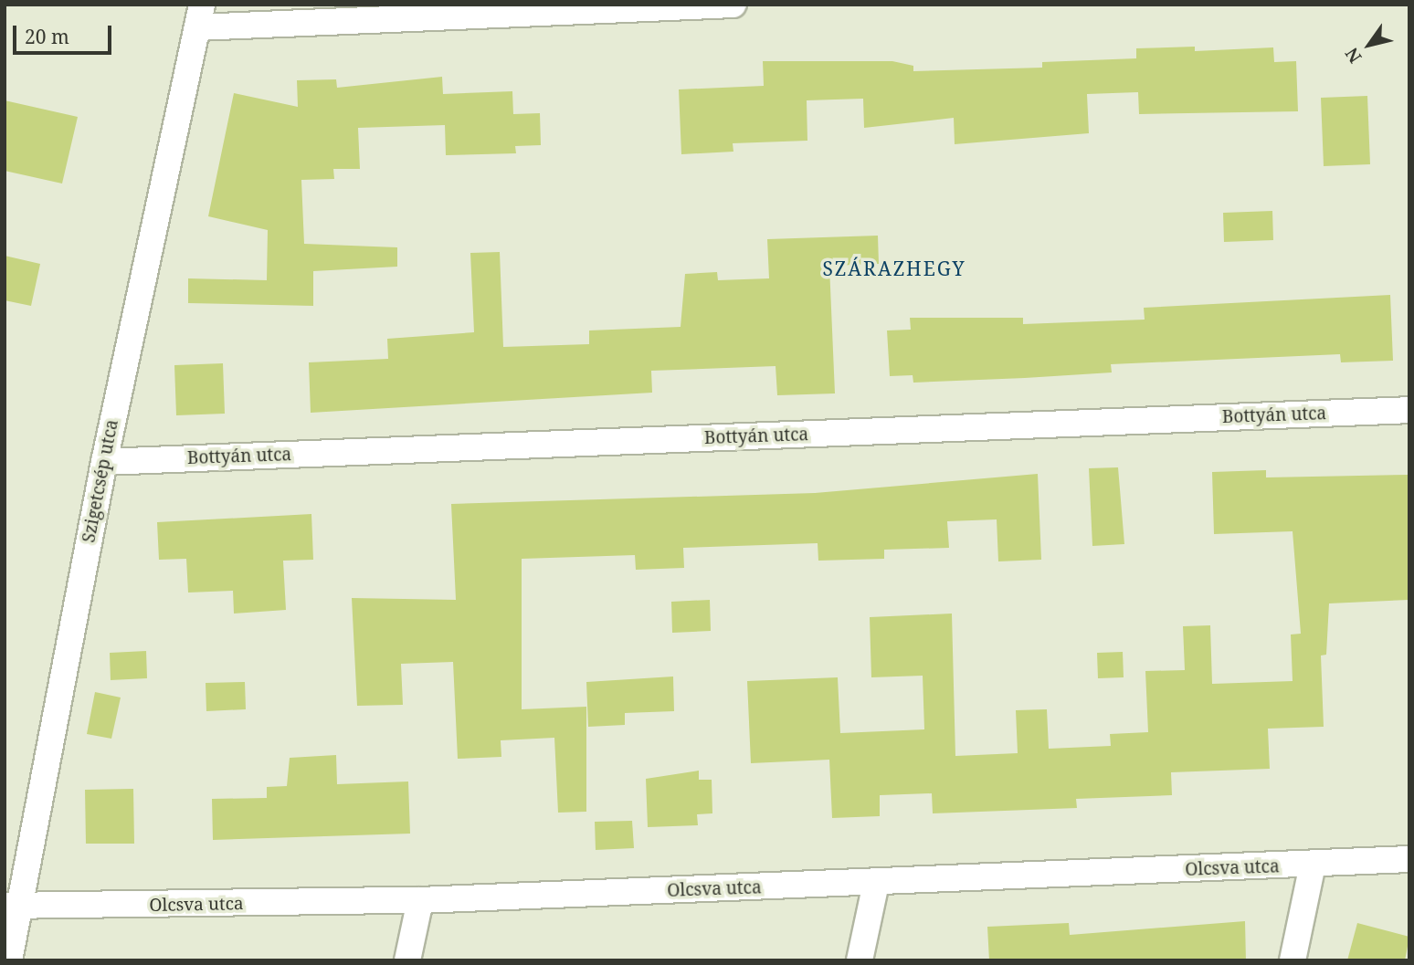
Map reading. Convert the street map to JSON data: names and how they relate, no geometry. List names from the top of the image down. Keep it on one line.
{"streets":{"street":["Bottyán utca","Szigetcsép utca","Olcsva utca"]},"crossings":[["Bottyán utca","Szigetcsép utca"],["Szigetcsép utca","Olcsva utca"]],"districts":["SZÁRAZHEGY"],"scale_bar":"20 m","north":"bottom left"}
